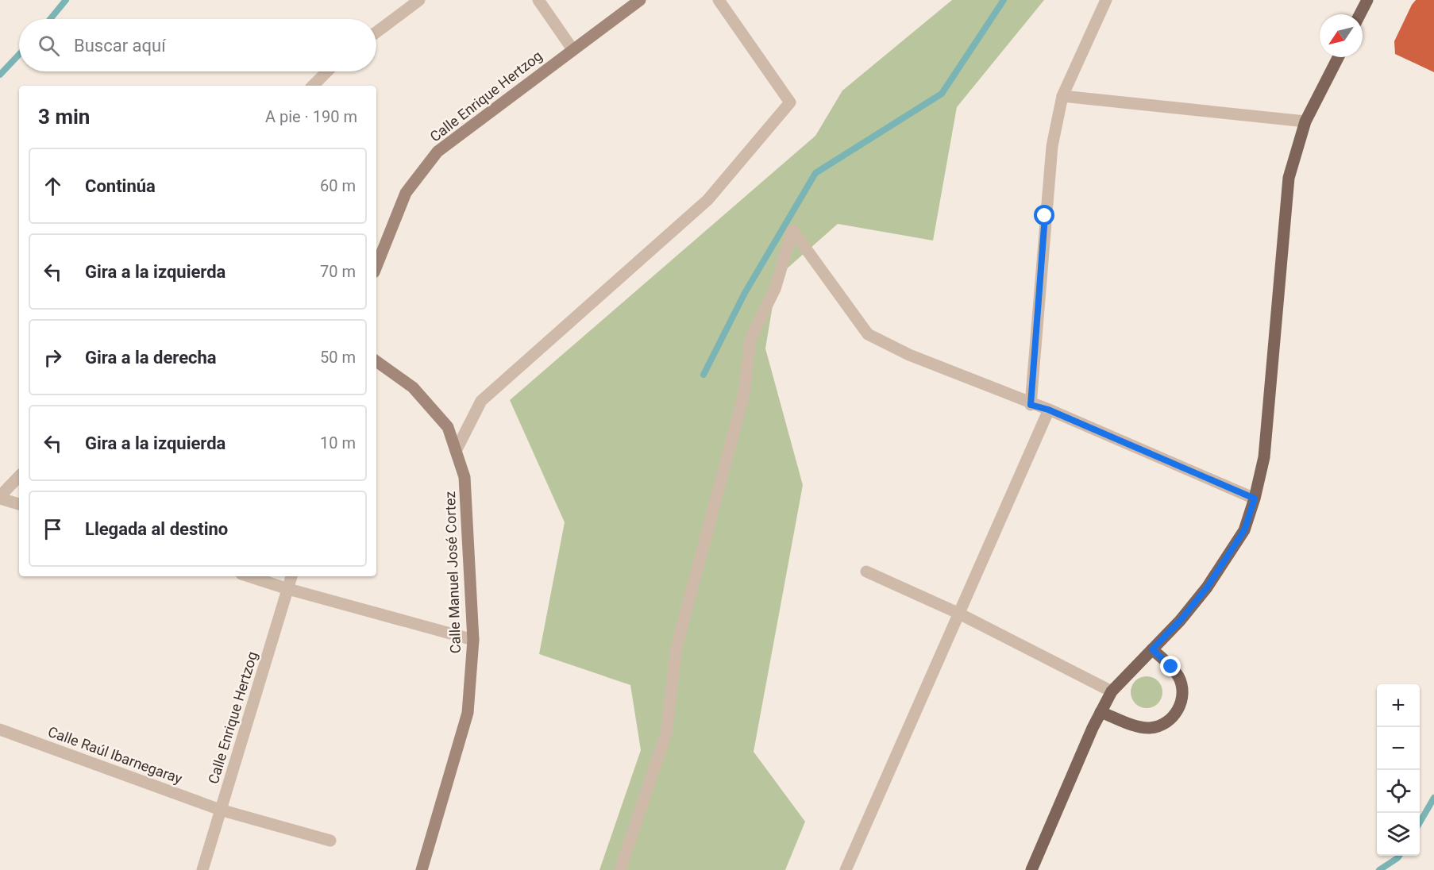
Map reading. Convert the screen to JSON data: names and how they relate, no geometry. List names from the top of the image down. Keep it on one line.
{"streets":{"street":["Calle Enrique Hertzog","Calle Manuel José Cortez","Calle Raúl Ibarnegaray"]},"crossings":[["Calle Enrique Hertzog","Calle Raúl Ibarnegaray"]],"north":"bottom left","page":{"search":"Buscar aquí","heading":["3 min","A pie · 190 m"],"list":[["Continúa","60 m"],["Gira a la izquierda","70 m"],["Gira a la derecha","50 m"],["Gira a la izquierda","10 m"],"Llegada al destino"],"map_buttons":["+","−"]}}
